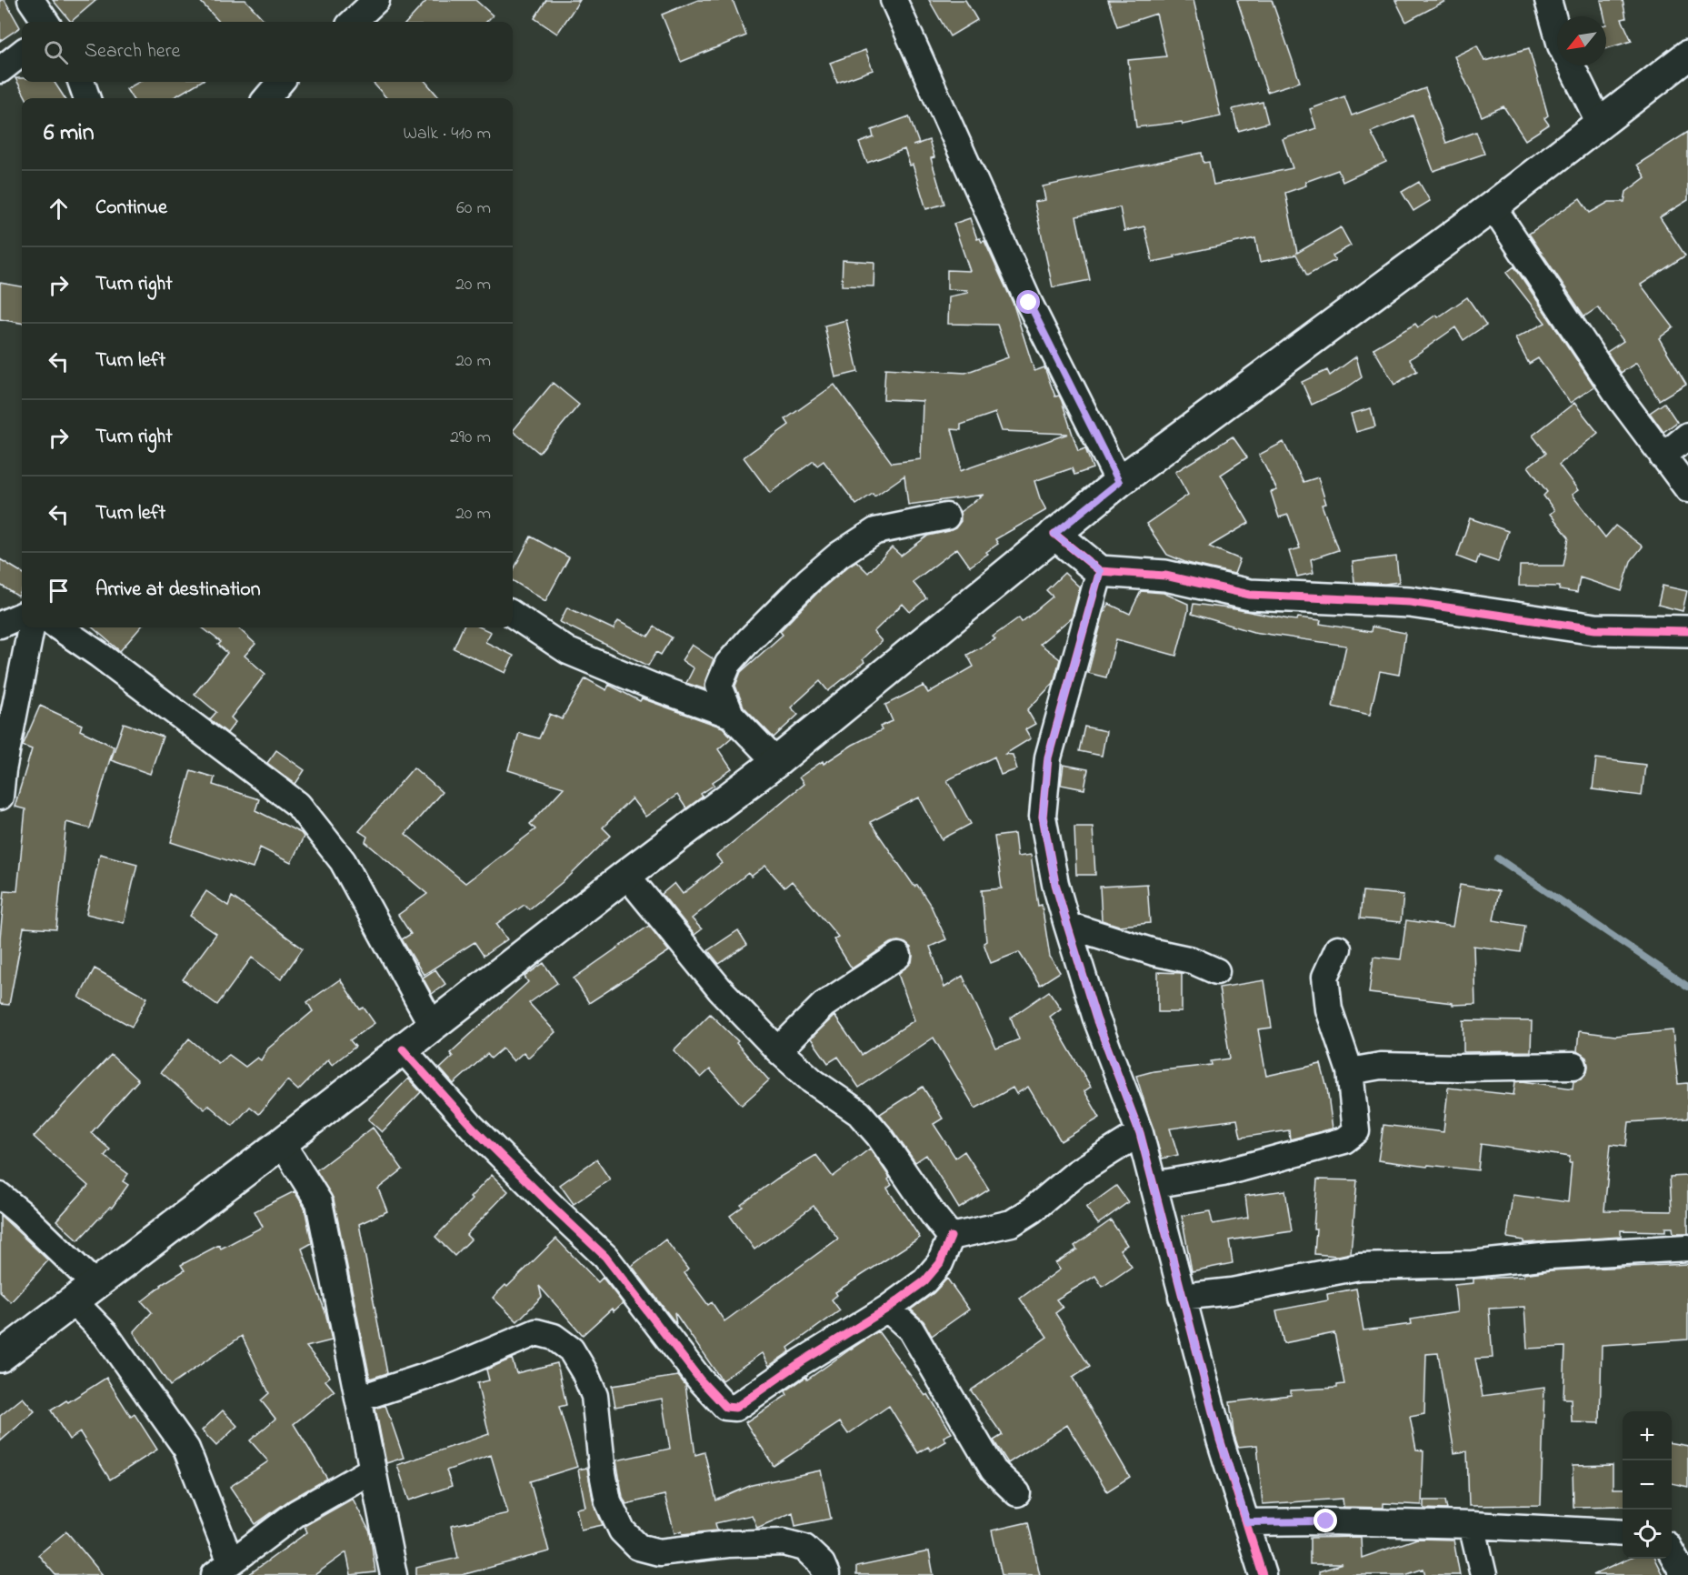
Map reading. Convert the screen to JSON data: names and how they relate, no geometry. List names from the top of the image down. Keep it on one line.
{"north":"bottom left","page":{"search":"Search here","heading":["6 min","Walk · 410 m"],"list":[["Continue","60 m"],["Turn right","20 m"],["Turn left","20 m"],["Turn right","290 m"],["Turn left","20 m"],"Arrive at destination"],"map_buttons":["+","−"]}}
